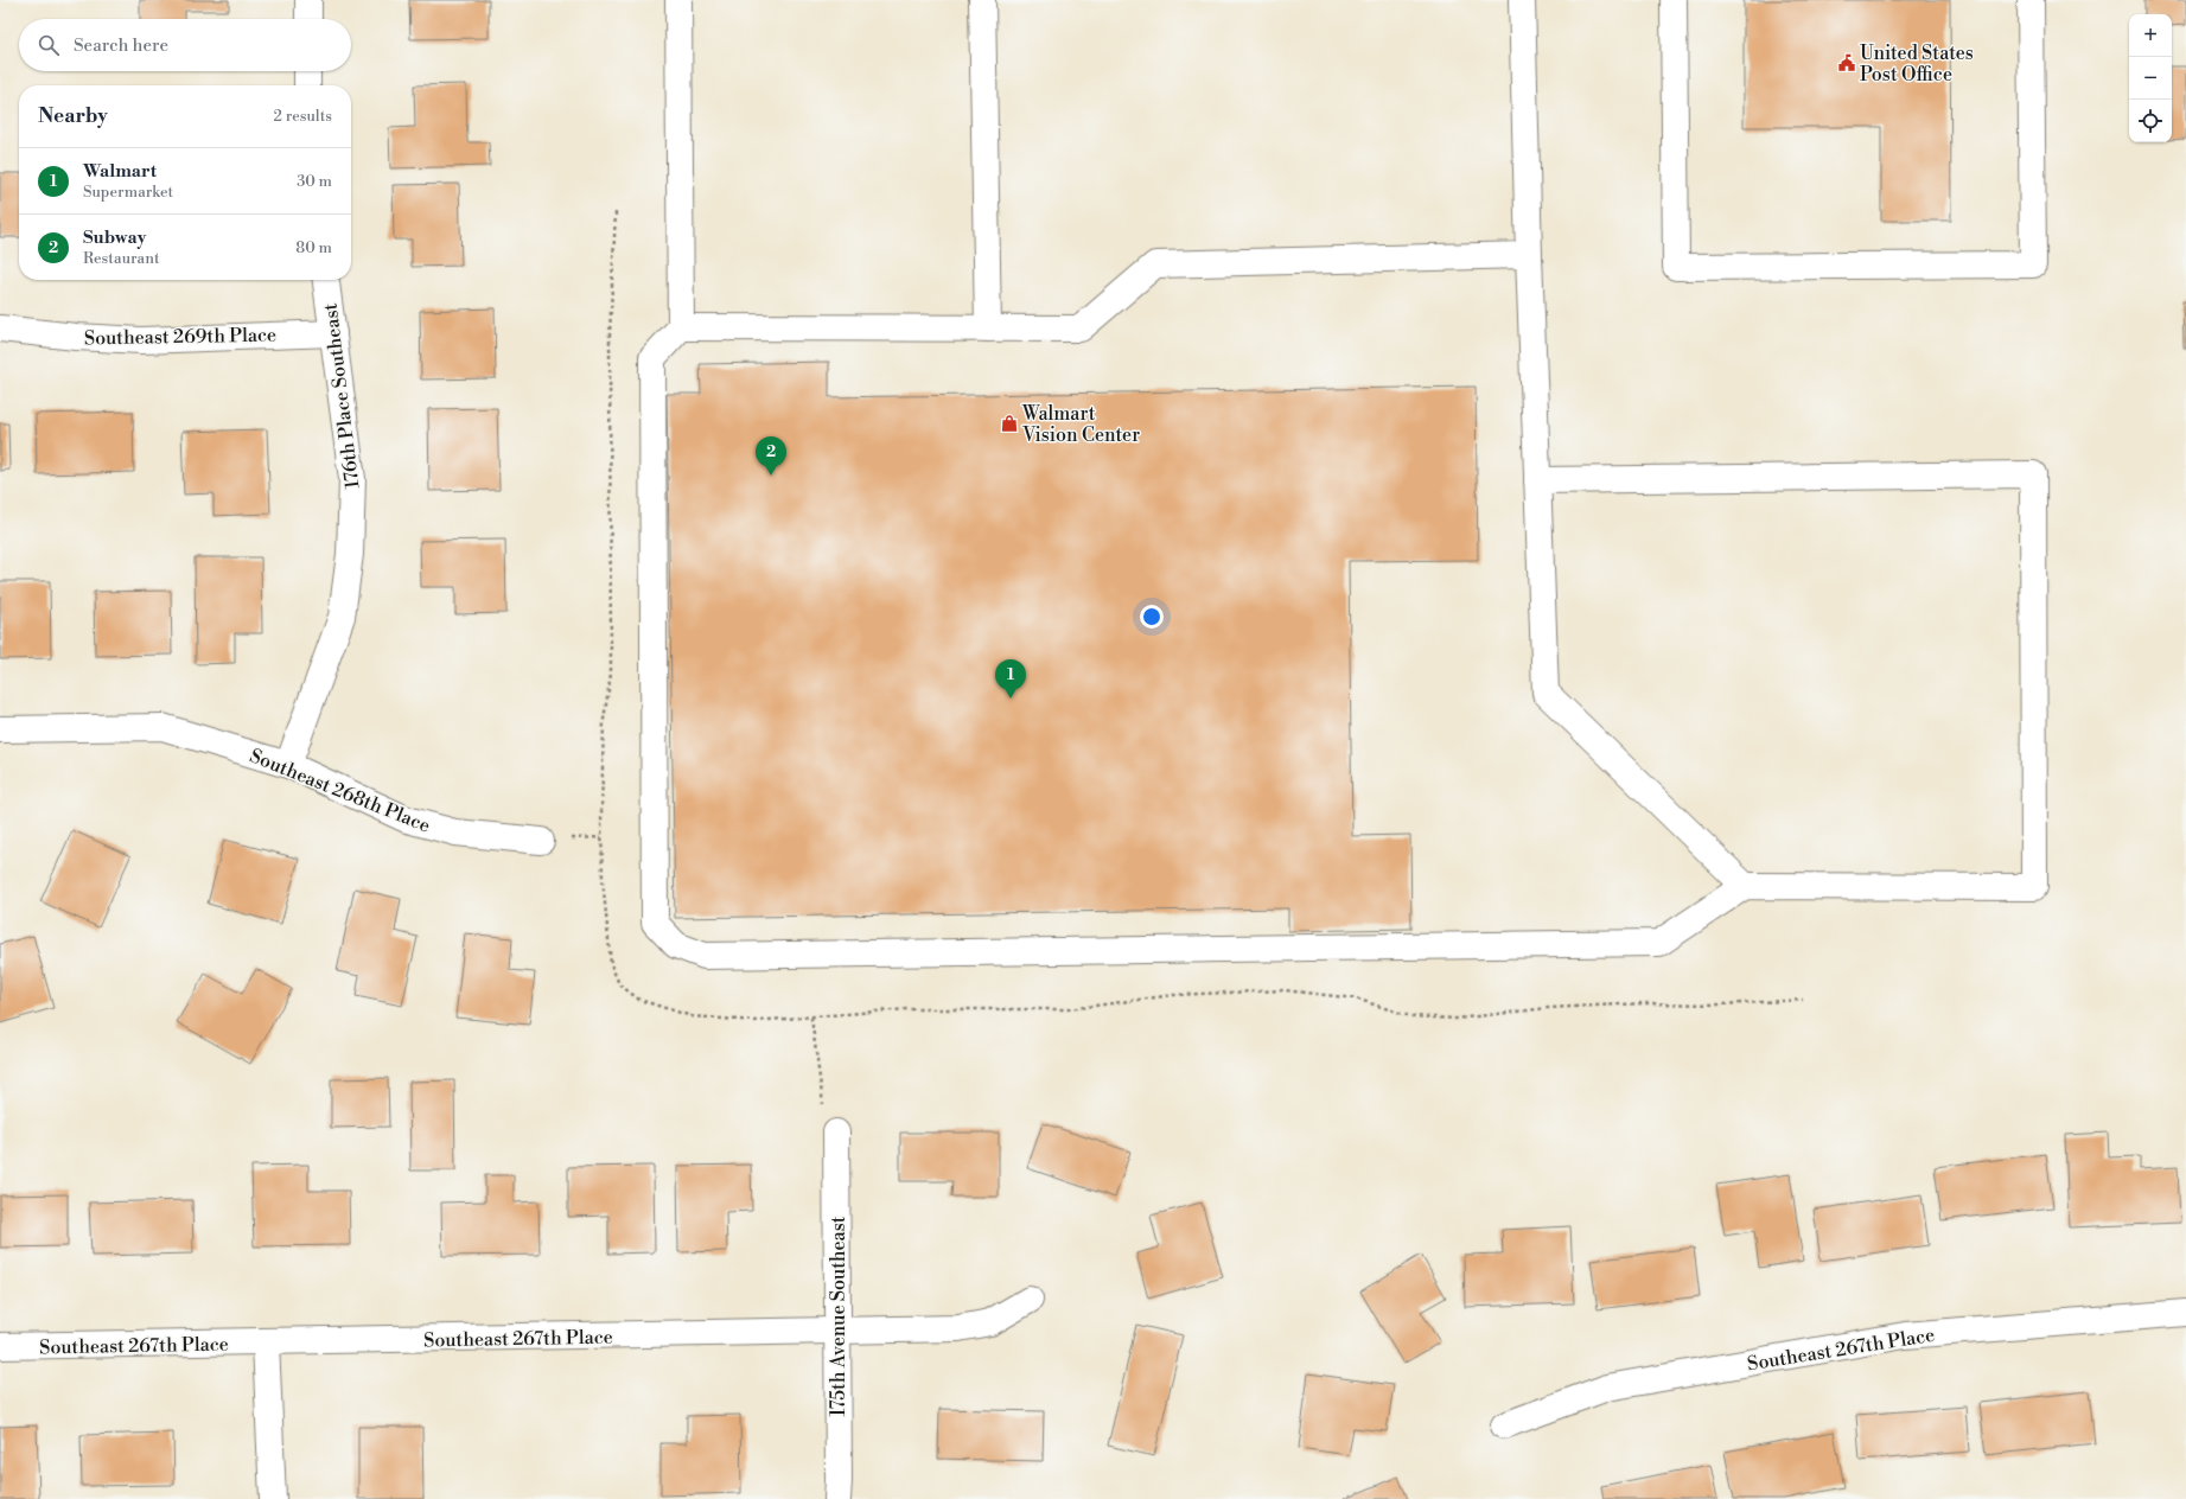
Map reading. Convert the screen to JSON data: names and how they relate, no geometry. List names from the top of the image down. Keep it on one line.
{"streets":{"street":["Southeast 269th Place","176th Place Southeast","Southeast 268th Place","175th Avenue Southeast","Southeast 267th Place"]},"crossings":[["Southeast 269th Place","176th Place Southeast"],["176th Place Southeast","Southeast 268th Place"],["175th Avenue Southeast","Southeast 267th Place"]],"places":{"public building":["United States Post Office"],"shop":["Walmart Vision Center"]},"page":{"map_buttons":["+","−"],"search":"Search here","heading":["Nearby","2 results"],"list":[{"mark":"1","name":"Walmart","note":"Supermarket","value":"30 m"},{"mark":"2","name":"Subway","note":"Restaurant","value":"80 m"}],"pins":["2","1"]}}
